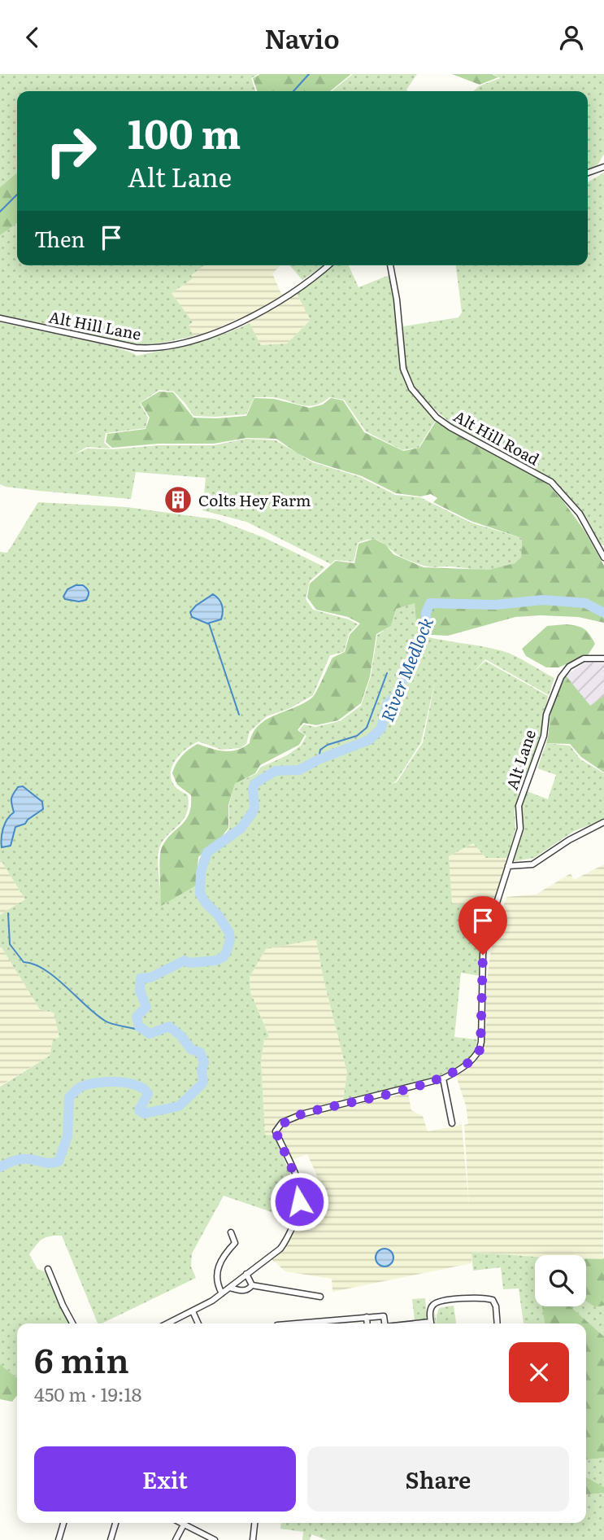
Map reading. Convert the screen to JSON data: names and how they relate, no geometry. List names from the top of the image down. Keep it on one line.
{"streets":{"street":["Alt Hill Lane","Alt Hill Road","Alt Lane"]},"water":["River Medlock"],"places":{"building":["Colts Hey Farm"]},"page":{"header":"Navio","turn":["100 m","Alt Lane"],"then":"Then","heading":["6 min","450 m · 19:18"],"buttons":["Exit","Share"]}}
